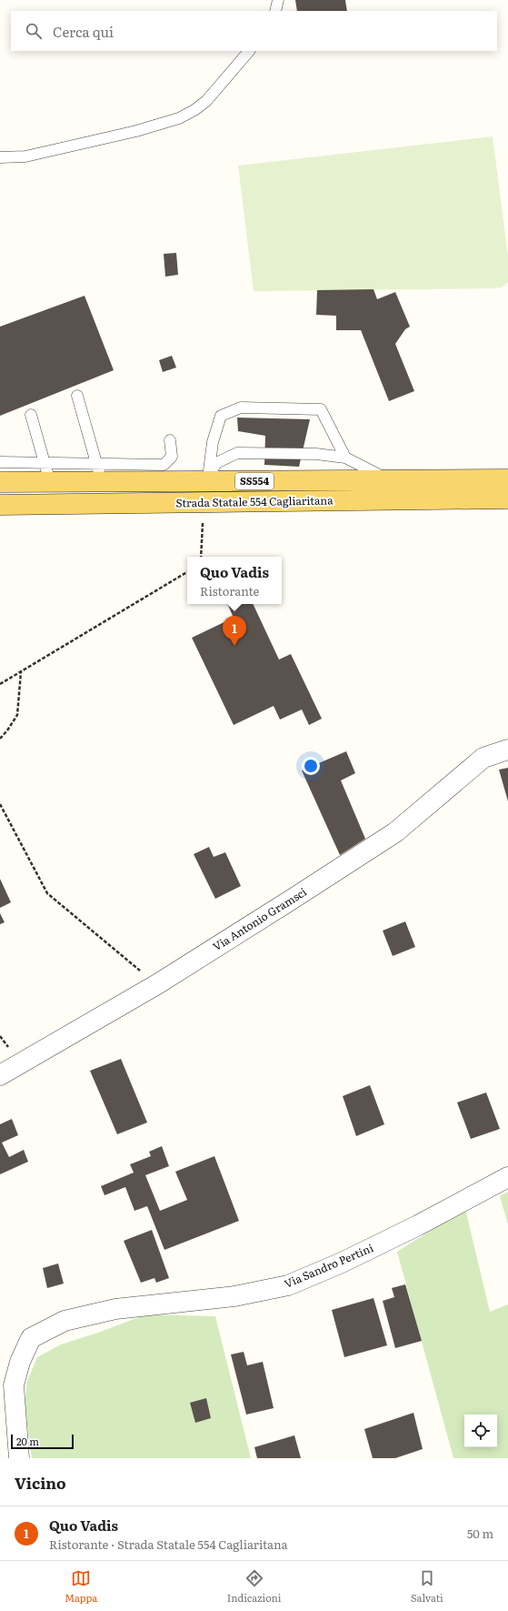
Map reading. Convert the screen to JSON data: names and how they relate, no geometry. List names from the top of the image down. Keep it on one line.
{"streets":{"main road":["SS554","Strada Statale 554 Cagliaritana"],"street":["Via Antonio Gramsci","Via Sandro Pertini"]},"scale_bar":"20 m","page":{"search":"Cerca qui","popup":["Quo Vadis","Ristorante"],"pins":"1","scale":"20 m","heading":"Vicino","list":[{"mark":"1","name":"Quo Vadis","note":"Ristorante · Strada Statale 554 Cagliaritana","value":"50 m"}],"nav":["Mappa","Indicazioni","Salvati"]}}
